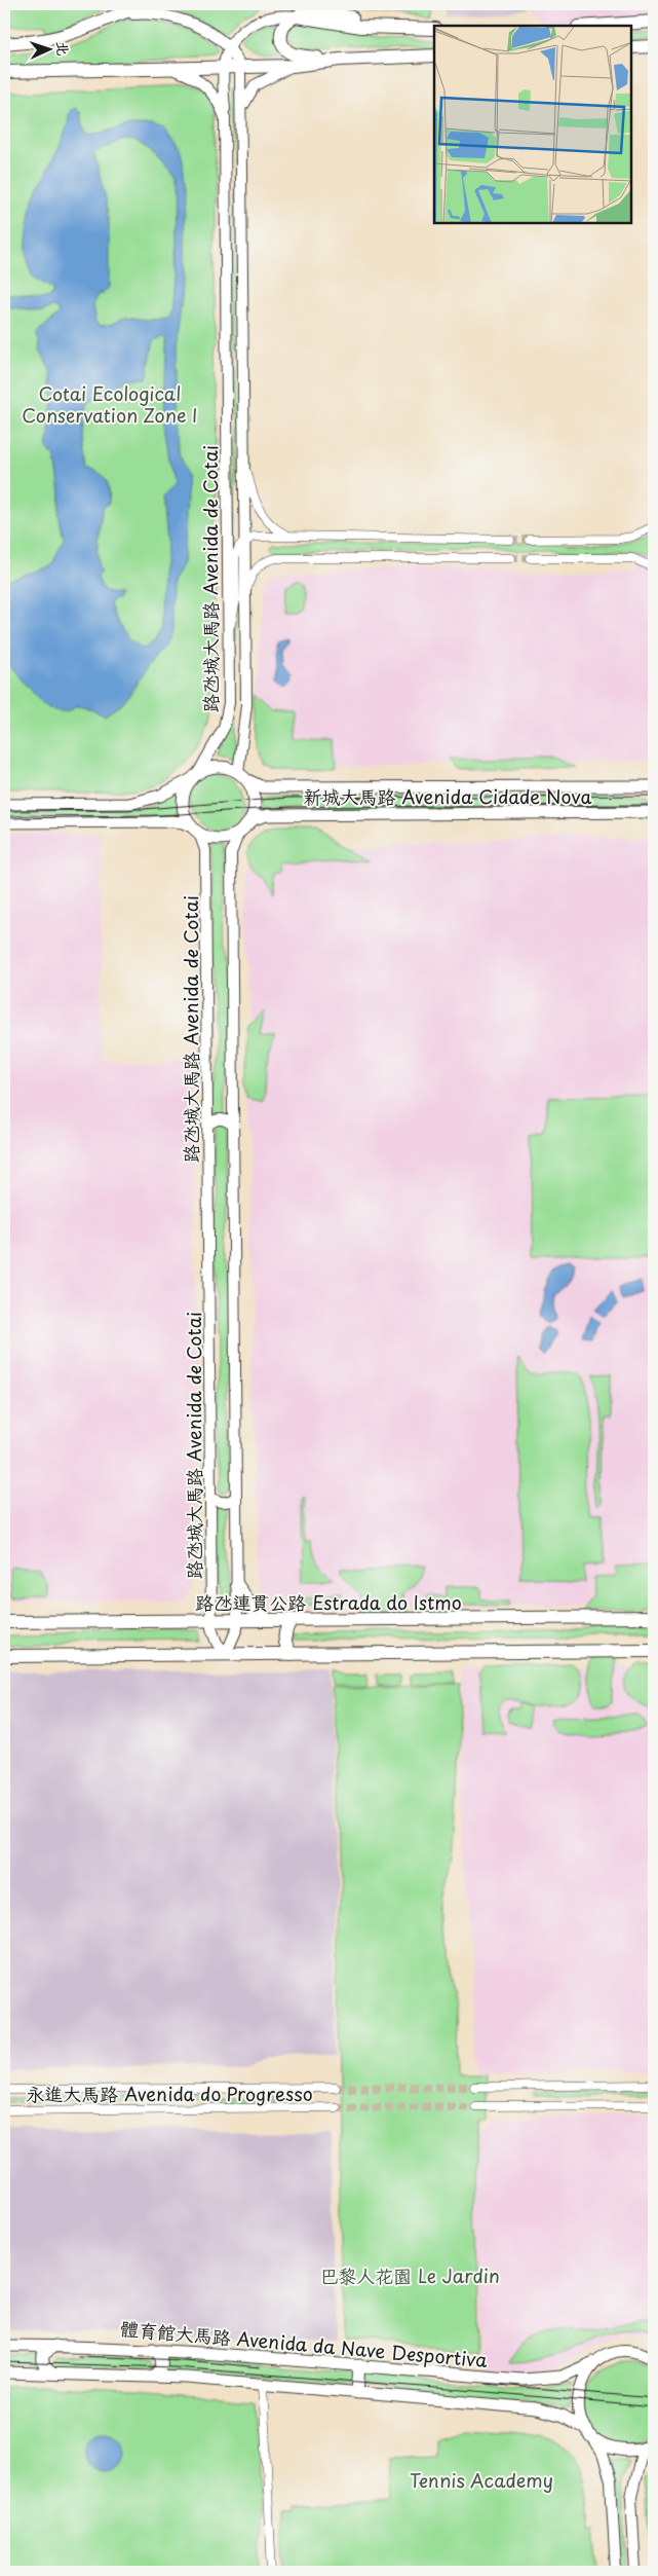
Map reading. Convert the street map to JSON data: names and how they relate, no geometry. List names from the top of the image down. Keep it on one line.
{"streets":{"main road":["新城大馬路 Avenida Cidade Nova","路氹連貫公路 Estrada do Istmo","體育館大馬路 Avenida da Nave Desportiva"],"street":["路氹城大馬路 Avenida de Cotai","永進大馬路 Avenida do Progresso"]},"crossings":[["路氹城大馬路 Avenida de Cotai","新城大馬路 Avenida Cidade Nova"],["路氹城大馬路 Avenida de Cotai","路氹連貫公路 Estrada do Istmo"]],"parks":["Cotai Ecological Conservation Zone I","巴黎人花園 Le Jardin","Tennis Academy"],"north":"right"}
